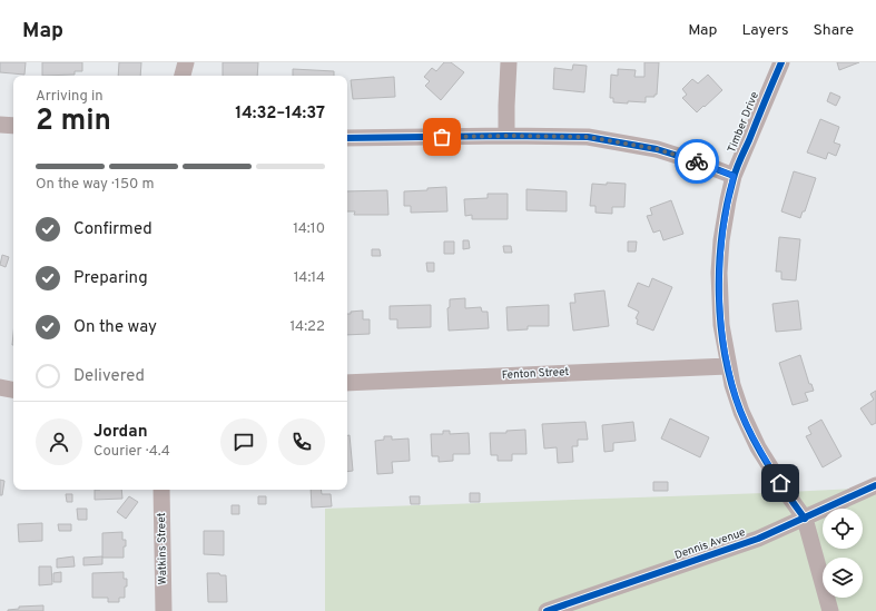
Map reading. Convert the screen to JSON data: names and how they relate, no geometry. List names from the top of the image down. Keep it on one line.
{"streets":{"street":["Timber Drive","Fenton Street","Dennis Avenue","Watkins Street"]},"crossings":[["Timber Drive","Fenton Street"],["Timber Drive","Dennis Avenue"]],"page":{"header":"Map","nav":["Map","Layers","Share"],"heading":["2 min","Arriving in","14:32–14:37"],"panel":["Jordan","Courier · 4.4"],"bar":"On the way · 150 m","list":[["Confirmed","14:10"],["Preparing","14:14"],["On the way","14:22"],"Delivered"]}}
